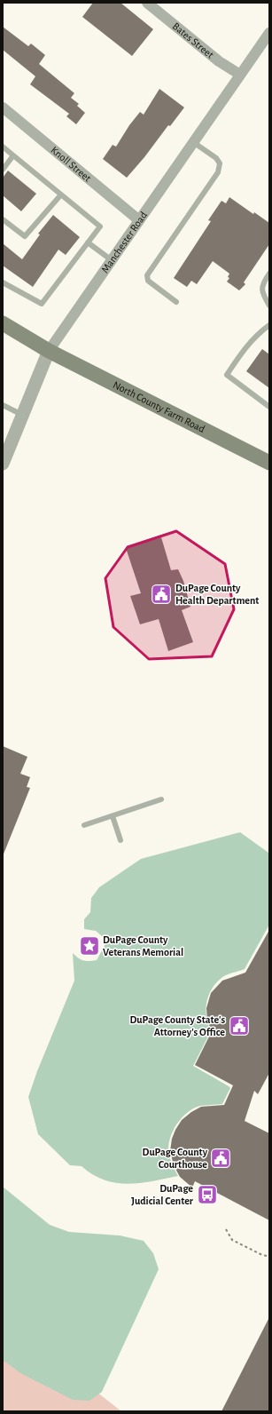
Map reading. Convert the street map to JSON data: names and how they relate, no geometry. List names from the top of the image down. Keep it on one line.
{"streets":{"main road":["North County Farm Road"],"street":["Bates Street","Knoll Street","Manchester Road"]},"crossings":[["Bates Street","Manchester Road"],["Knoll Street","Manchester Road"],["Manchester Road","North County Farm Road"]],"places":{"public building":["DuPage County Health Department","DuPage County State's Attorney's Office","DuPage County Courthouse"],"place":["DuPage County Veterans Memorial"],"bus stop":["DuPage Judicial Center"]}}
